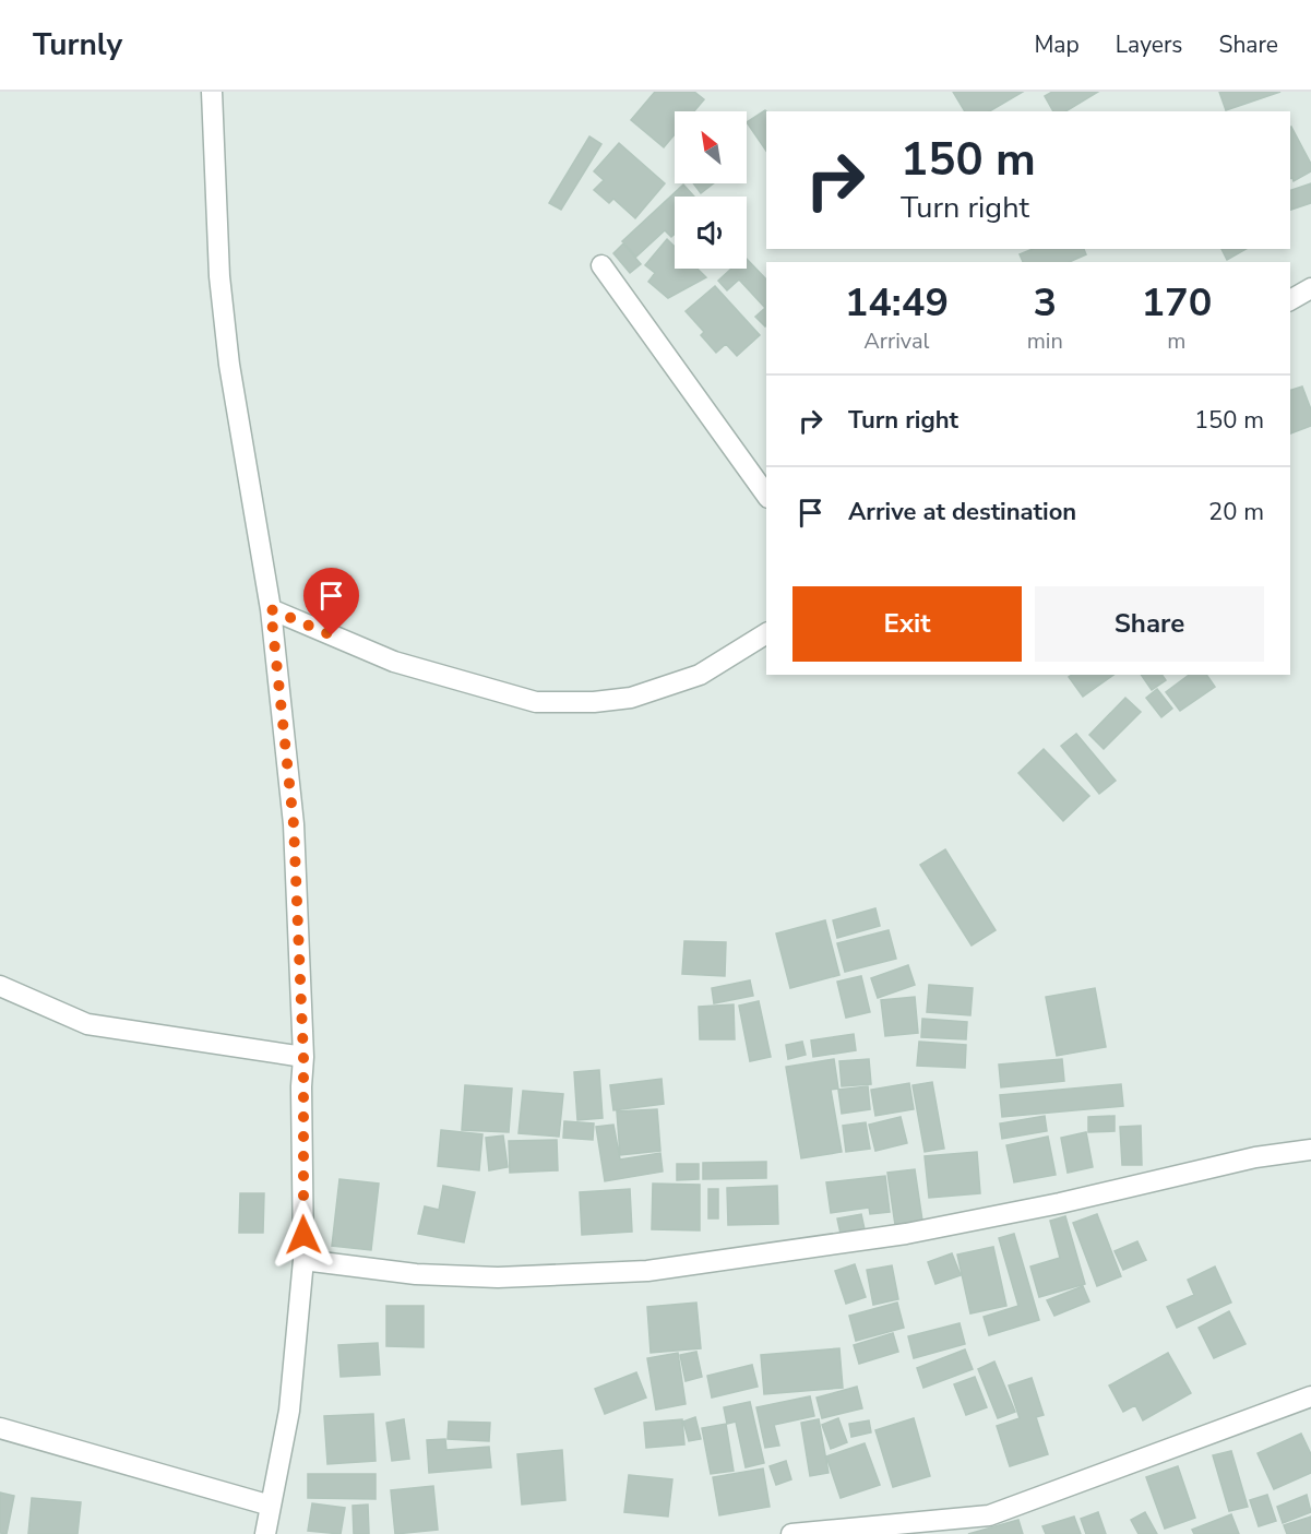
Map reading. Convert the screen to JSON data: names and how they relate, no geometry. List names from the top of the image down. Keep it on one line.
{"north":"top left","page":{"header":"Turnly","nav":["Map","Layers","Share"],"turn":["150 m","Turn right"],"eta":["14:49","Arrival","3","min","170","m"],"list":[{"name":"Turn right","value":"150 m"},{"name":"Arrive at destination","value":"20 m"}],"buttons":["Exit","Share"]}}
